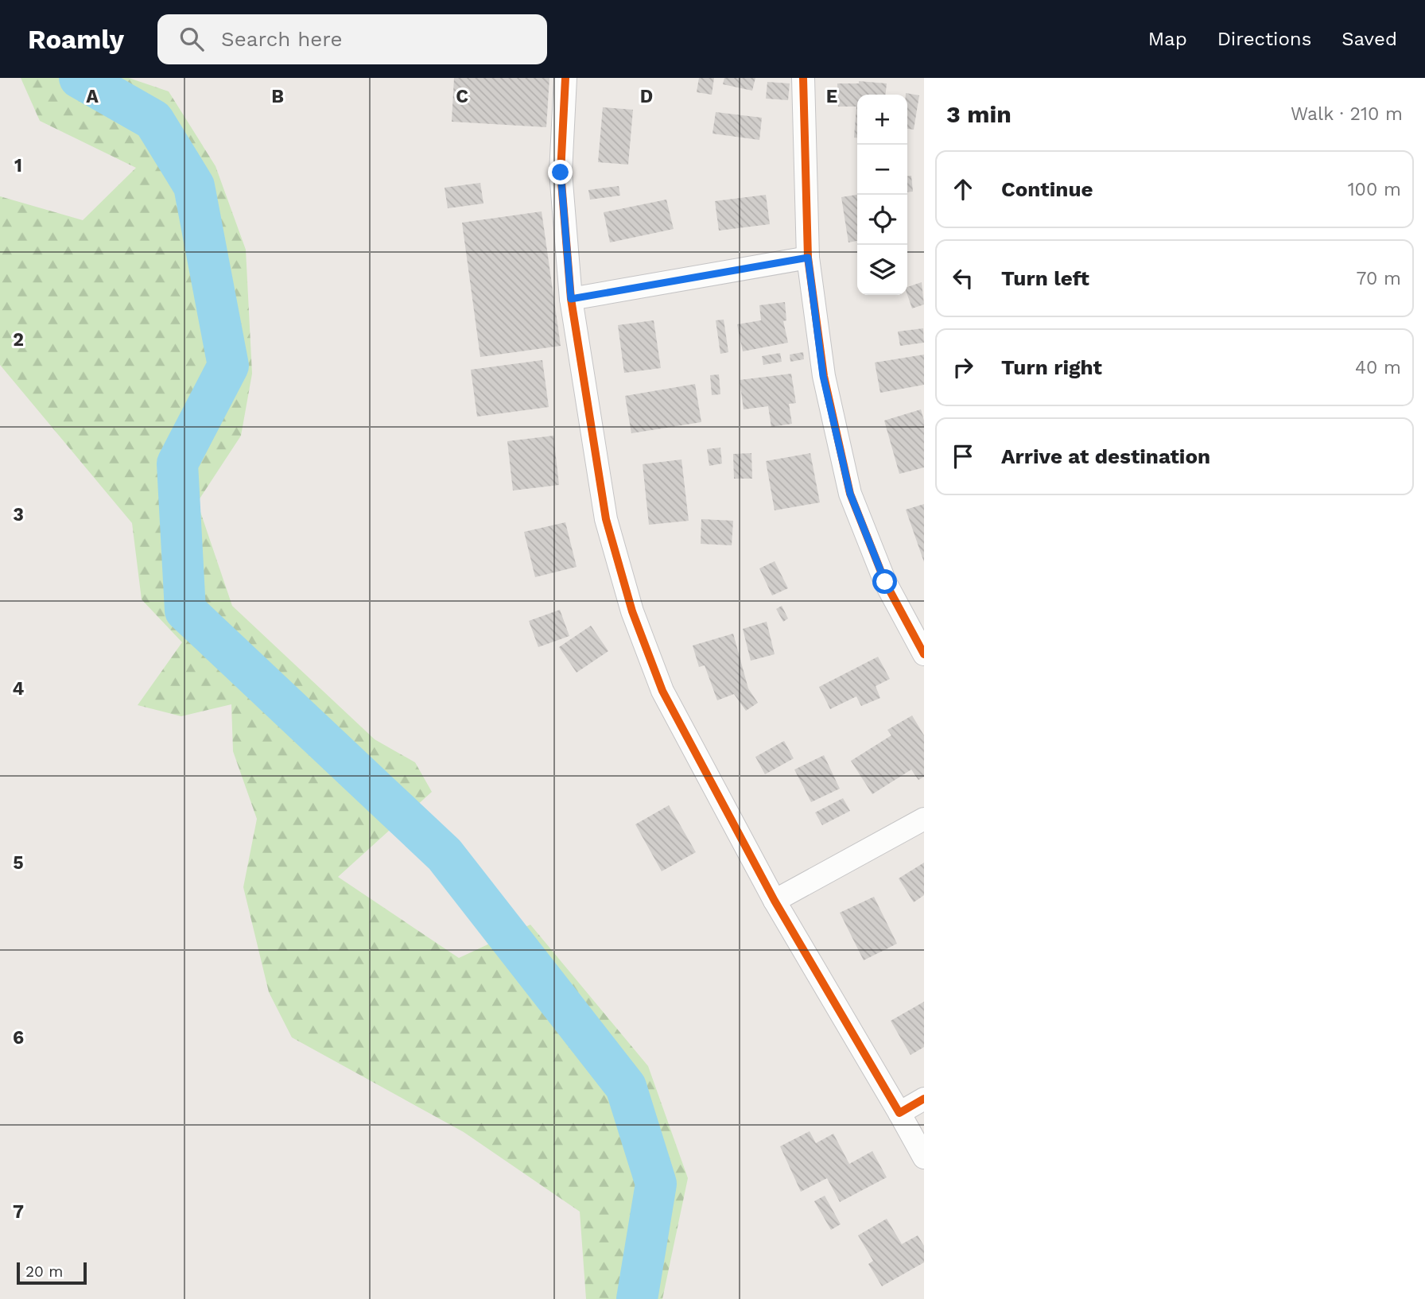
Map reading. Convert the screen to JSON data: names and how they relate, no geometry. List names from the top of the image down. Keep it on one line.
{"scale_bar":"20 m","page":{"header":"Roamly","search":"Search here","nav":["Map","Directions","Saved"],"heading":["3 min","Walk · 210 m"],"map_buttons":["+","−"],"list":[["Continue","100 m"],["Turn left","70 m"],["Turn right","40 m"],"Arrive at destination"],"scale":"20 m"},"grid":{"columns":["A","B","C","D","E"],"rows":["1","2","3","4","5","6","7"]}}
